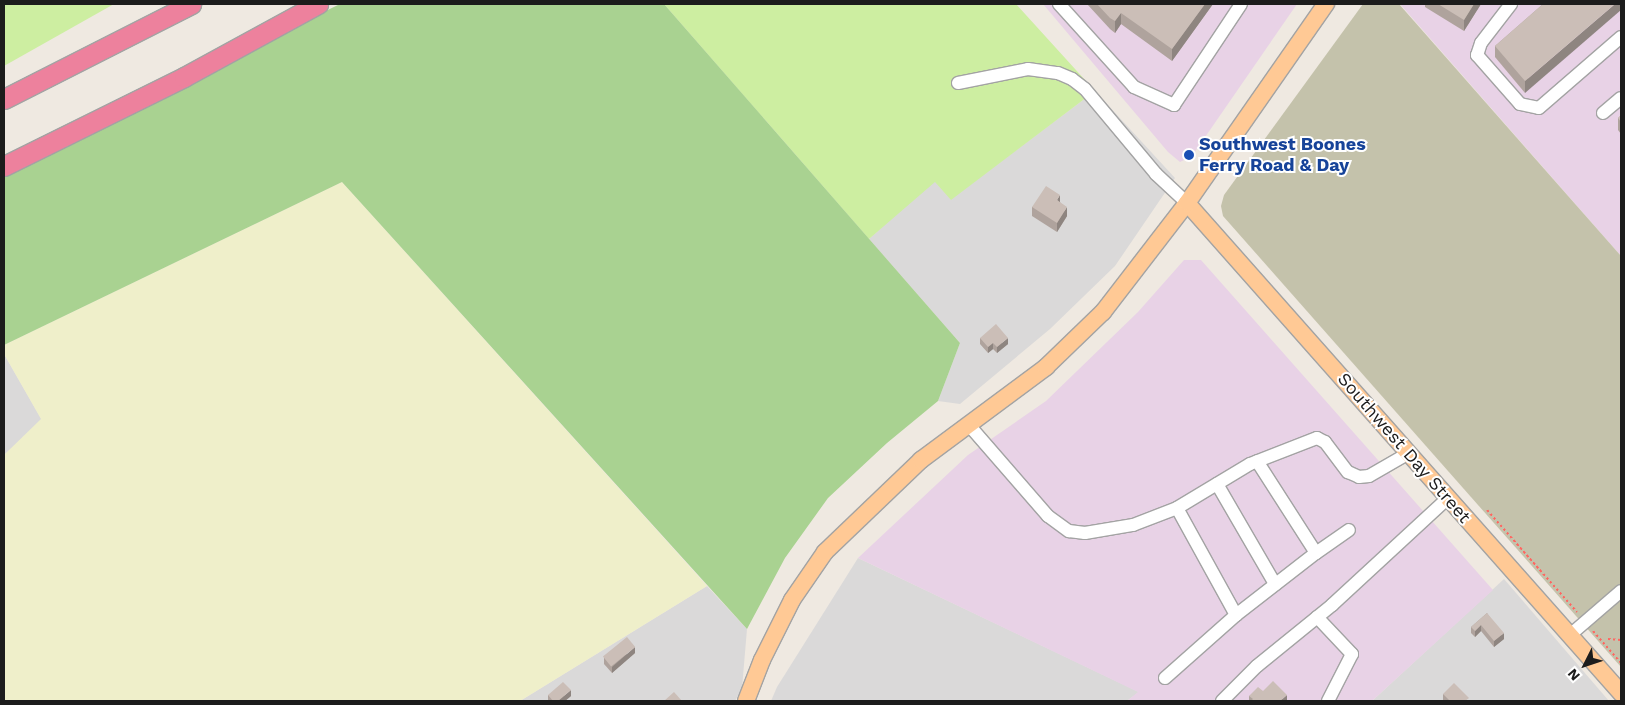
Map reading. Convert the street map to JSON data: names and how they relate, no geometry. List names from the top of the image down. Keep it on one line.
{"streets":{"main road":["Southwest Day Street"]},"places":["Southwest Boones Ferry Road & Day"],"north":"bottom left"}
